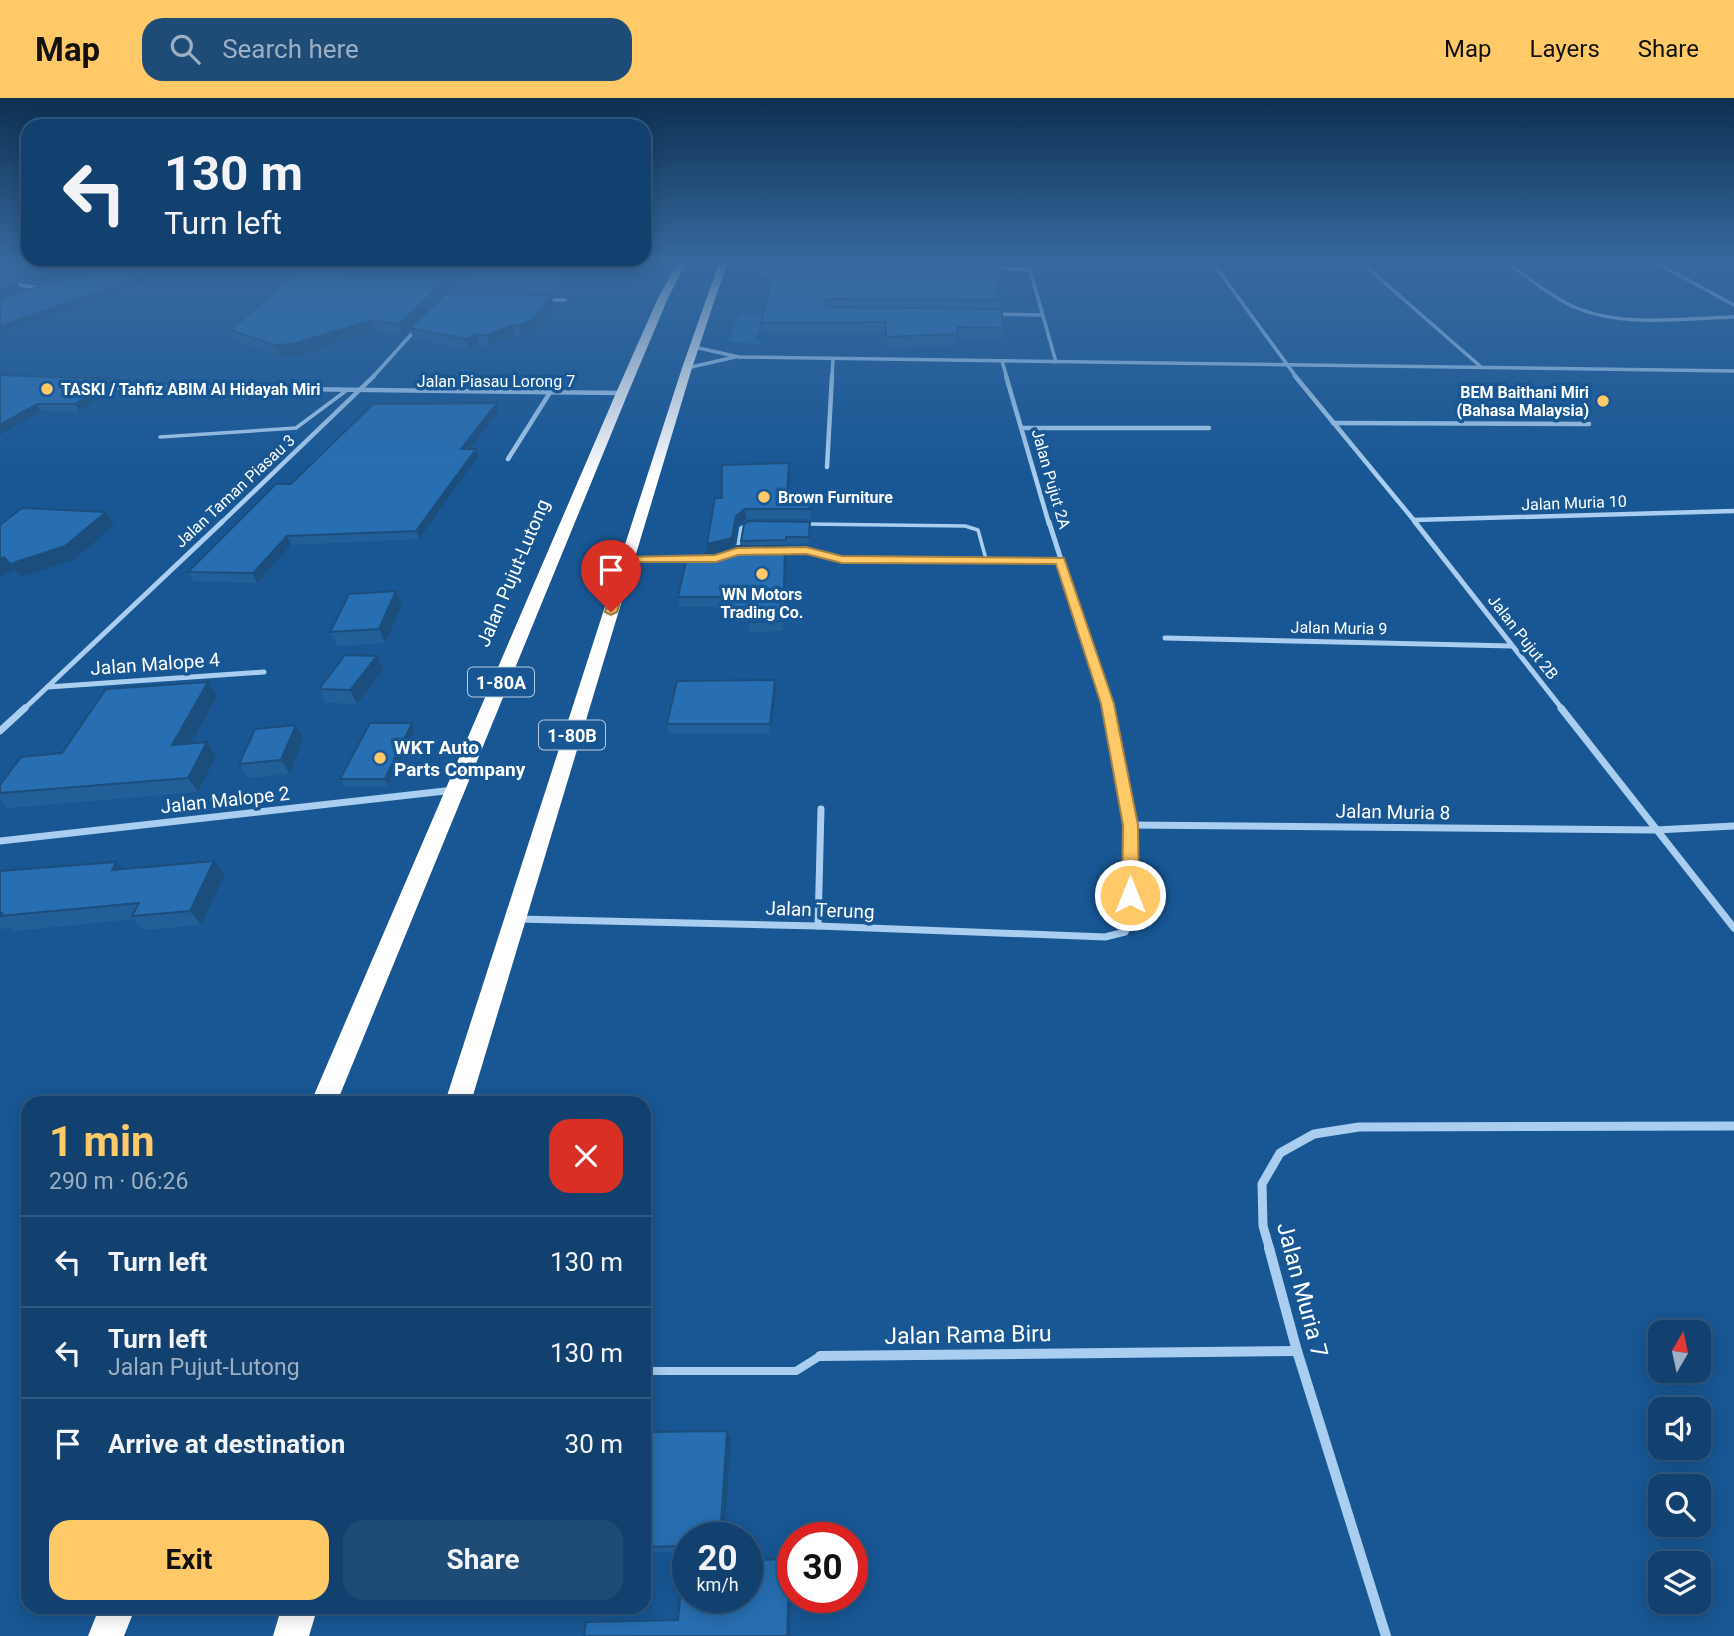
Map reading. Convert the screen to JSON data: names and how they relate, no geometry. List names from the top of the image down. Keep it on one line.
{"streets":{"highway":["Jalan Pujut-Lutong","1-80A","1-80B"],"street":["Jalan Piasau Lorong 7","Jalan Pujut 2A","Jalan Taman Piasau 3","Jalan Muria 10","Jalan Muria 9","Jalan Pujut 2B","Jalan Malope 4","Jalan Malope 2","Jalan Muria 8","Jalan Terung","Jalan Muria 7","Jalan Rama Biru"]},"crossings":[["Jalan Piasau Lorong 7","Jalan Taman Piasau 3"],["Jalan Piasau Lorong 7","Jalan Pujut-Lutong"],["Jalan Pujut 2A","Jalan Muria 8"],["Jalan Pujut 2A","Jalan Terung"],["Jalan Taman Piasau 3","Jalan Malope 4"],["Jalan Muria 10","Jalan Pujut 2B"],["Jalan Pujut-Lutong","Jalan Malope 2"],["Jalan Muria 9","Jalan Pujut 2B"],["Jalan Pujut 2B","Jalan Muria 8"],["1-80B","Jalan Terung"],["Jalan Muria 7","Jalan Rama Biru"]],"places":["TASKI / Tahfiz ABIM Al Hidayah Miri","BEM Baithani Miri (Bahasa Malaysia)","Brown Furniture","WN Motors Trading Co.","WKT Auto Parts Company"],"north":"top","page":{"header":"Map","search":"Search here","nav":["Map","Layers","Share"],"turn":["130 m","Turn left"],"heading":["1 min","290 m · 06:26"],"list":[{"name":"Turn left","value":"130 m"},{"name":"Turn left","note":"Jalan Pujut-Lutong","value":"130 m"},{"name":"Arrive at destination","value":"30 m"}],"buttons":["Exit","Share"],"speed":"20 km/h","limit":"30"}}
